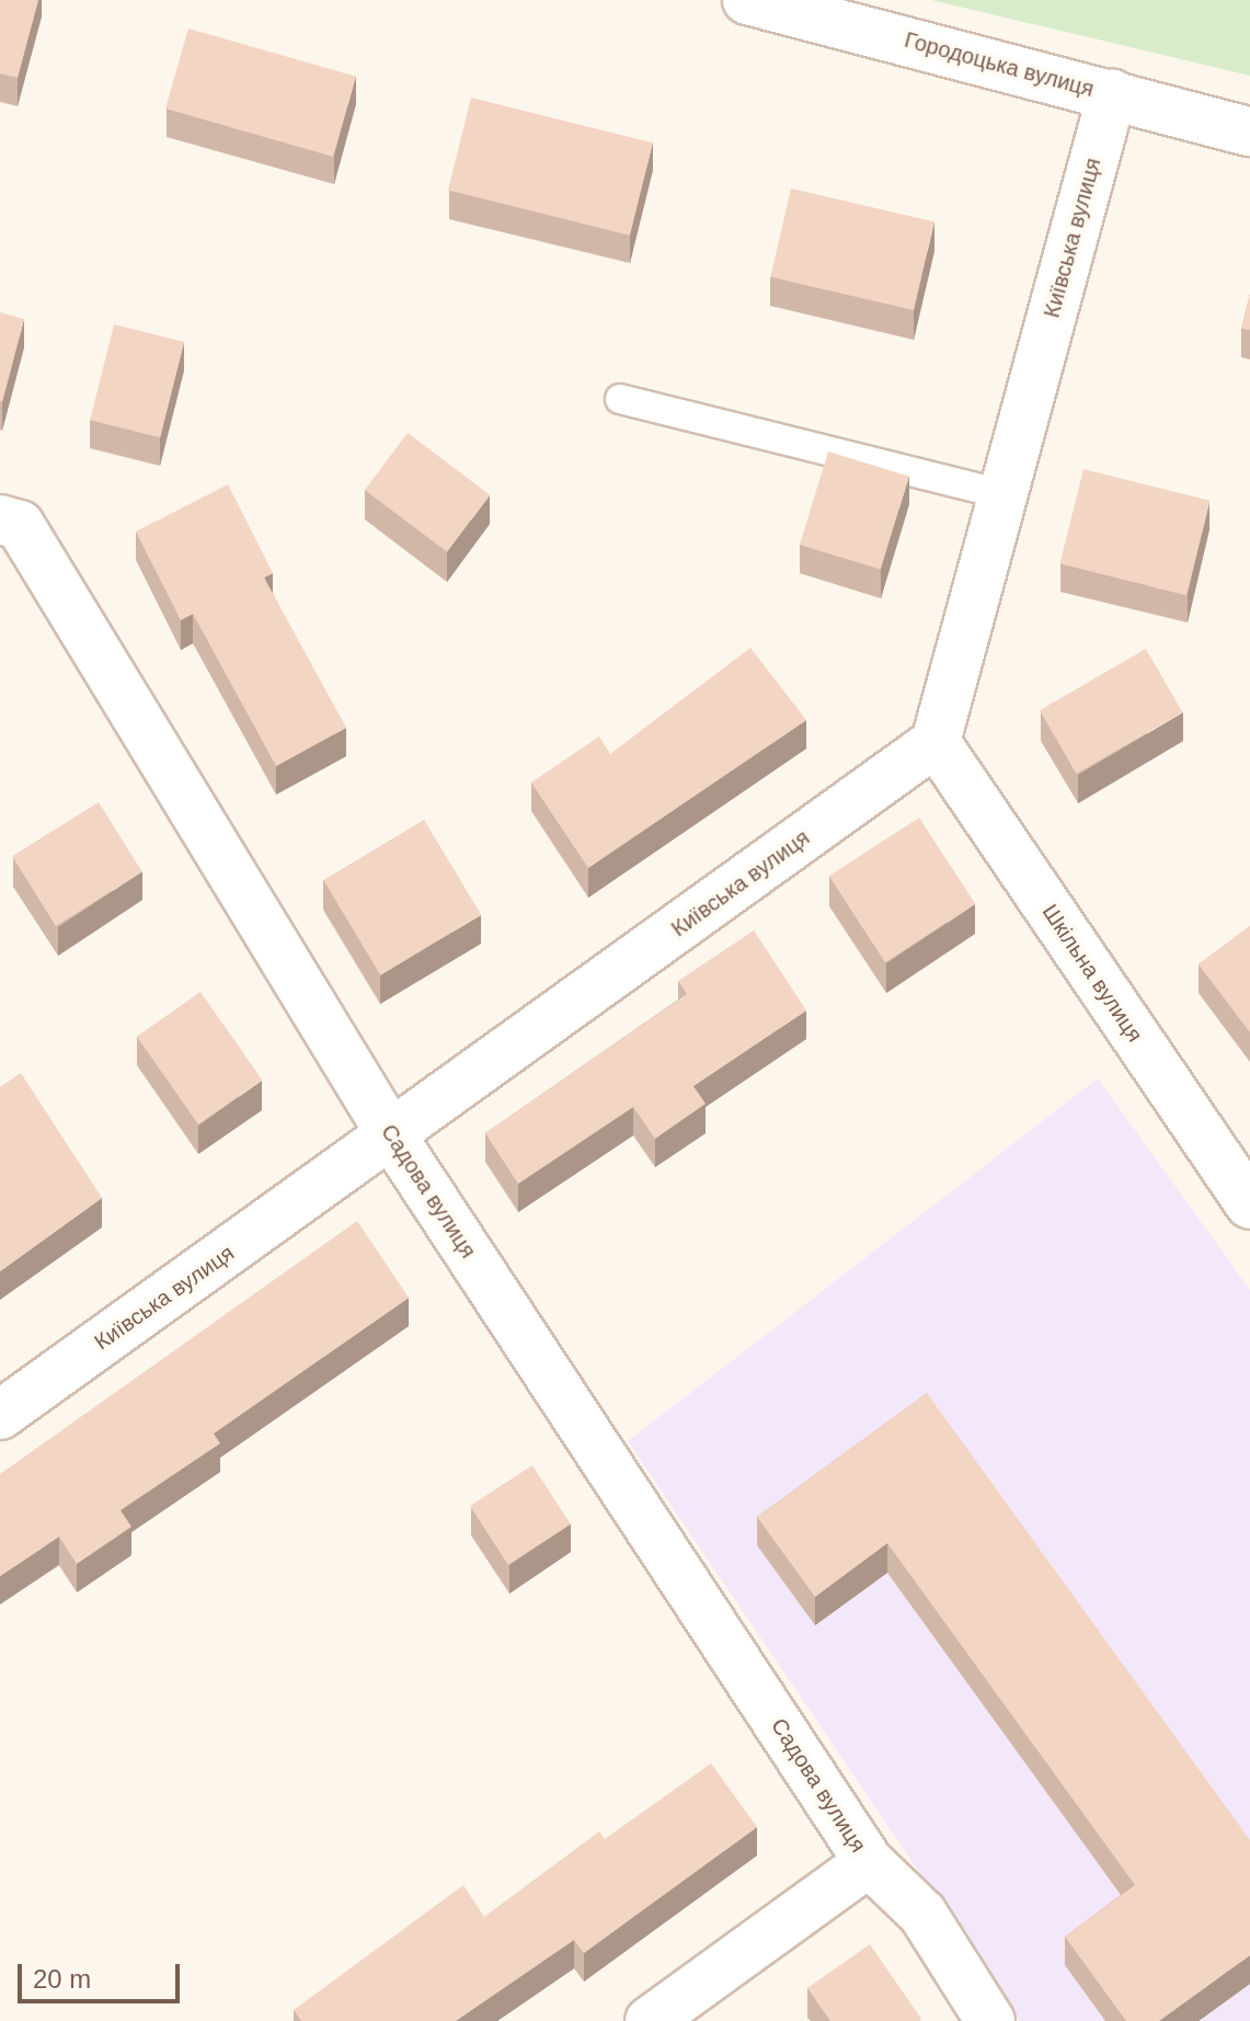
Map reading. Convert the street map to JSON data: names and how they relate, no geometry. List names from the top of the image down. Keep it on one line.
{"streets":{"street":["Городоцька вулиця","Київська вулиця","Шкільна вулиця","Садова вулиця"]},"crossings":[["Городоцька вулиця","Київська вулиця"],["Київська вулиця","Шкільна вулиця"],["Київська вулиця","Садова вулиця"]],"scale_bar":"20 m"}
